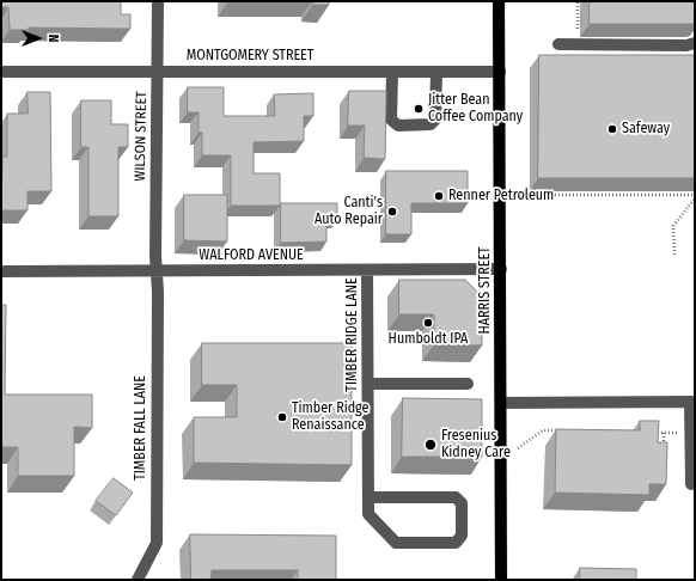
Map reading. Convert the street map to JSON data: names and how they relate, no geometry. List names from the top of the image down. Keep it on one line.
{"streets":{"main road":["HARRIS STREET"],"street":["MONTGOMERY STREET","WILSON STREET","WALFORD AVENUE","TIMBER RIDGE LANE","TIMBER FALL LANE"]},"crossings":[["MONTGOMERY STREET","WILSON STREET"],["MONTGOMERY STREET","HARRIS STREET"],["WILSON STREET","WALFORD AVENUE"],["WILSON STREET","TIMBER FALL LANE"],["WALFORD AVENUE","HARRIS STREET"],["WALFORD AVENUE","TIMBER RIDGE LANE"],["WALFORD AVENUE","TIMBER FALL LANE"]],"places":["Jitter Bean Coffee Company","Safeway","Renner Petroleum","Canti's Auto Repair","Humboldt IPA","Timber Ridge Renaissance","Fresenius Kidney Care"],"north":"right"}
